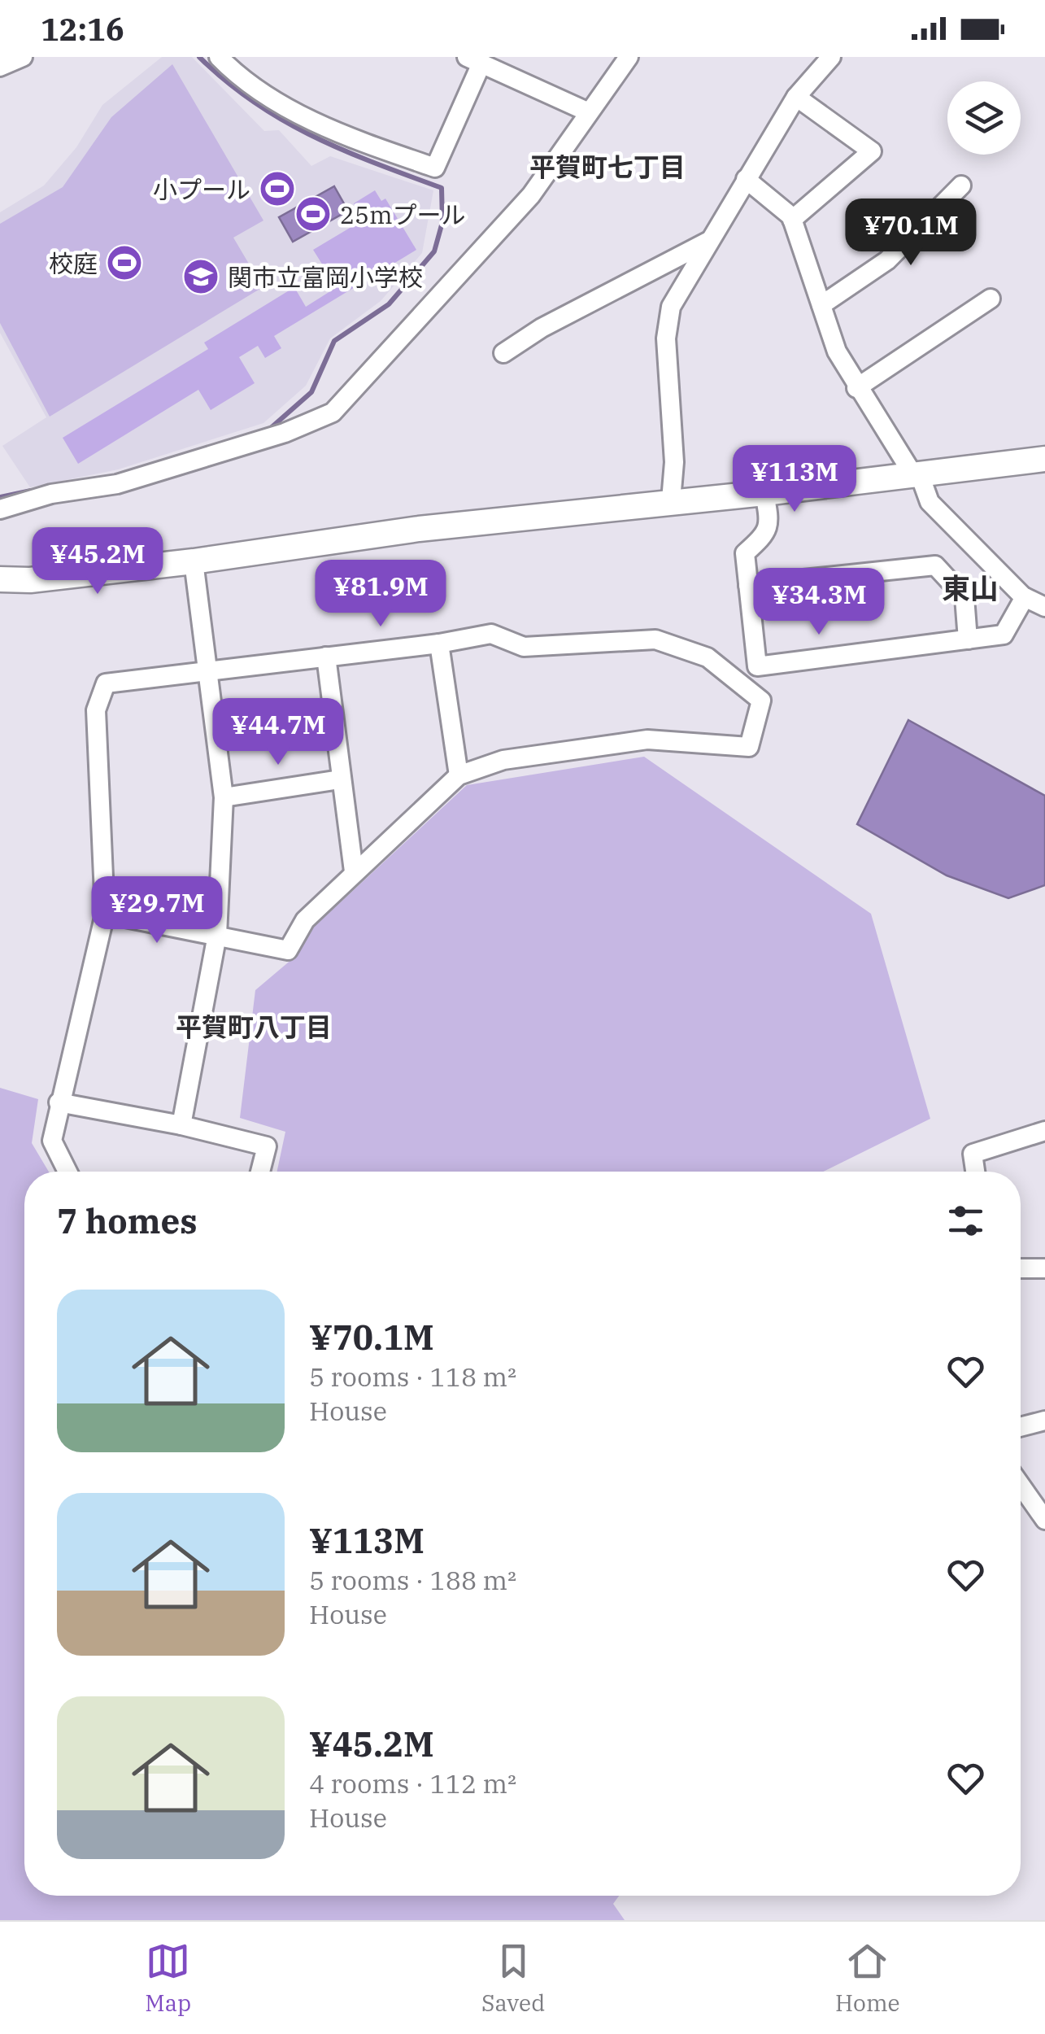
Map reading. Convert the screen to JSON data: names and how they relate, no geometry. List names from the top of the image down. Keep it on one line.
{"districts":["平賀町七丁目","東山","平賀町八丁目"],"places":{"sports":["小プール","25mプール","校庭"],"school or university":["関市立富岡小学校"]},"page":{"status":"12:16","price":["¥70.1M","¥113M","¥45.2M","¥81.9M","¥34.3M","¥44.7M","¥29.7M"],"heading":"7 homes","list":[{"name":"¥70.1M","note":"5 rooms · 118 m² · House"},{"name":"¥113M","note":"5 rooms · 188 m² · House"},{"name":"¥45.2M","note":"4 rooms · 112 m² · House"}],"tabs":["Map","Saved","Home"]}}
